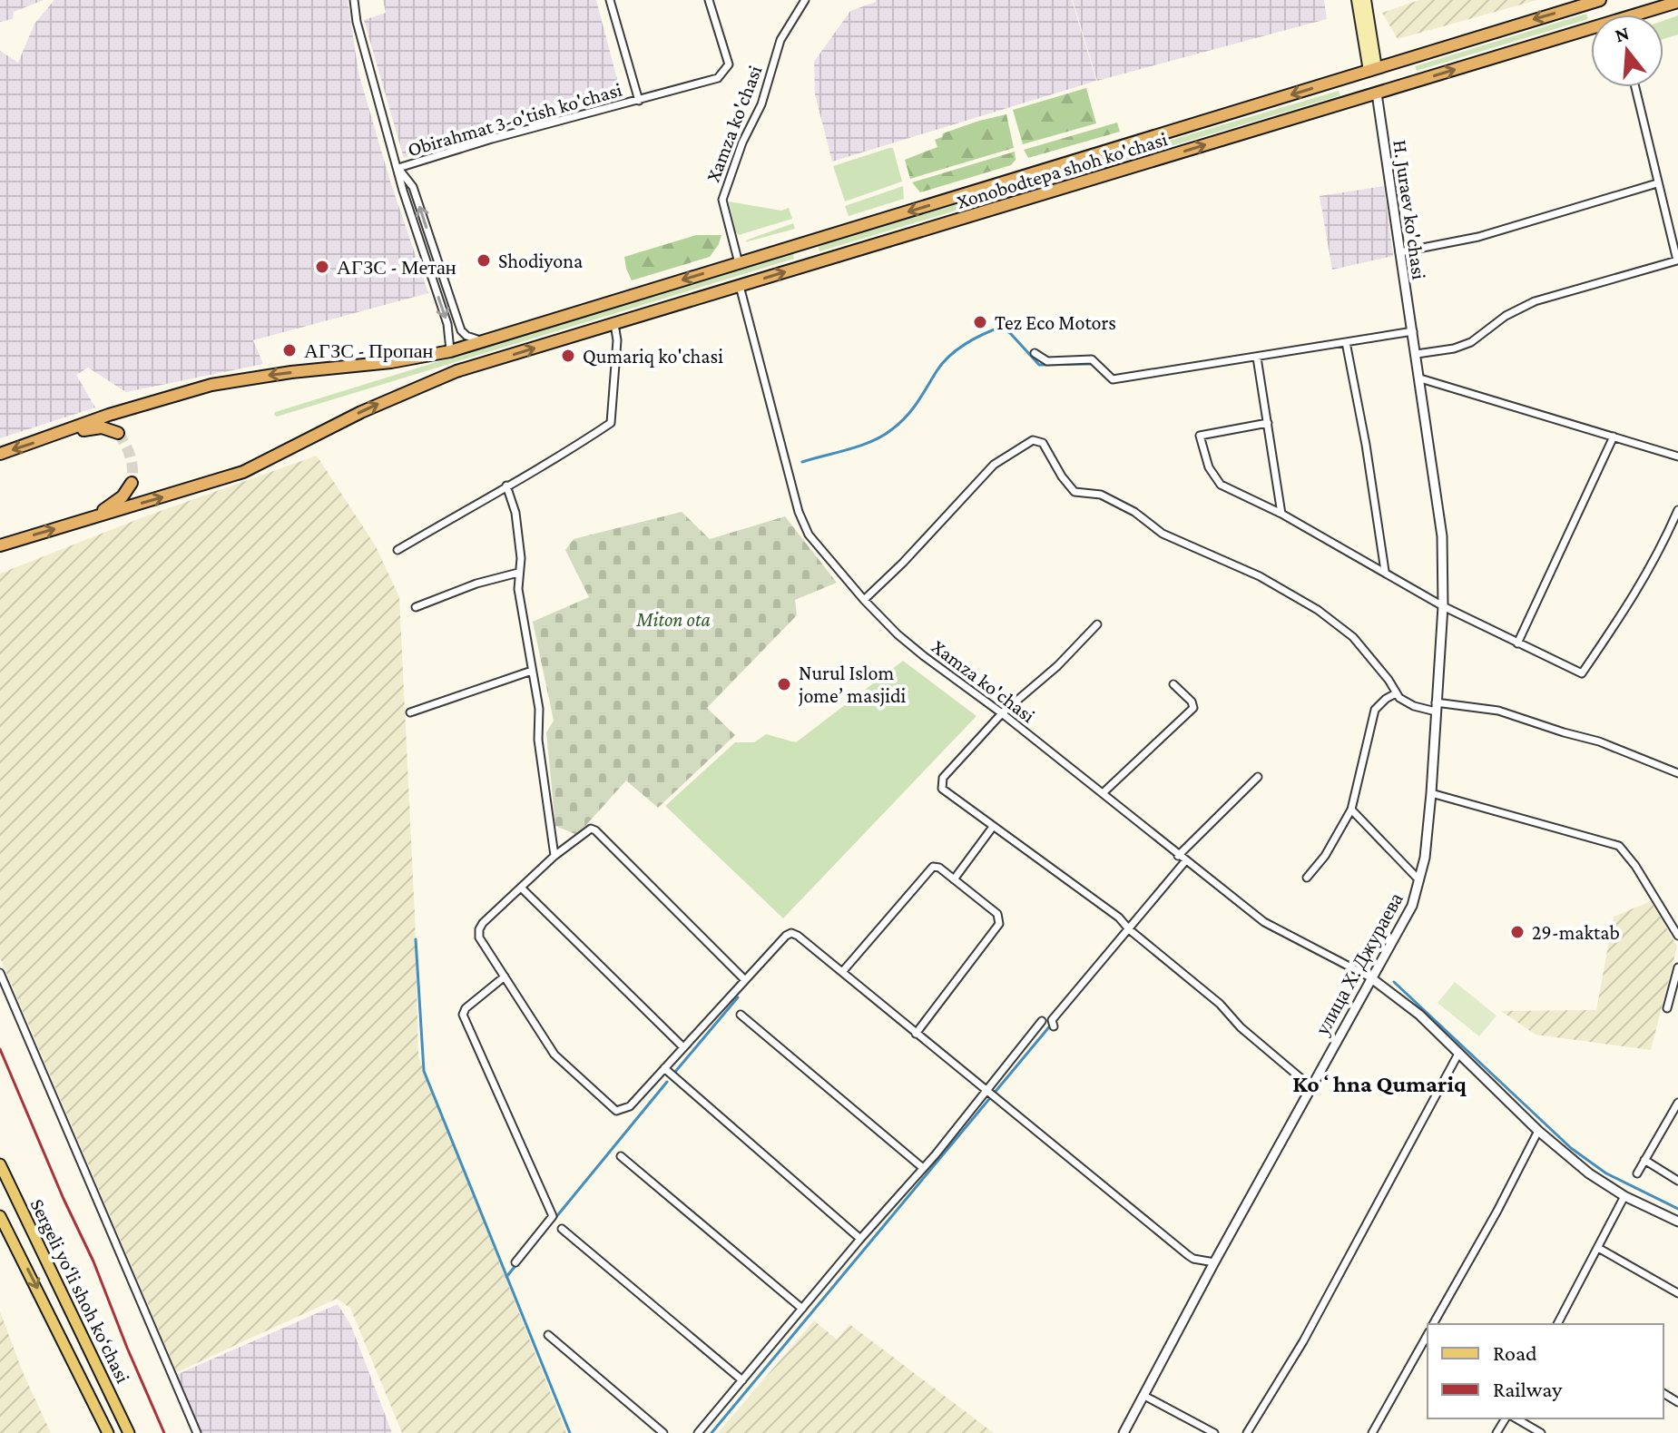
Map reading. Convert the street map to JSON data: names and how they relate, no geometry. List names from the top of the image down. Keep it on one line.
{"streets":{"highway":["Xonobodtepa shoh ko'chasi"],"main road":["Sergeli yo‘li shoh ko‘chasi"],"street":["Obirahmat 3-o'tish ko'chasi","Xamza ko'chasi","H. Juraev ko'chasi","улица Х. Джураева"]},"crossings":[["Obirahmat 3-o'tish ko'chasi","Xonobodtepa shoh ko'chasi"],["Xamza ko'chasi","Xonobodtepa shoh ko'chasi"],["Xamza ko'chasi","улица Х. Джураева"],["Xonobodtepa shoh ko'chasi","H. Juraev ko'chasi"],["H. Juraev ko'chasi","улица Х. Джураева"]],"districts":["Koʻhna Qumariq"],"parks":["Miton ota"],"places":["Shodiyona","АГЗС - Метан","Tez Eco Motors","АГЗС - Пропан","Qumariq ko'chasi","Nurul Islom jome’ masjidi","29-maktab"],"legend":["Road","Railway"],"north":"top"}
